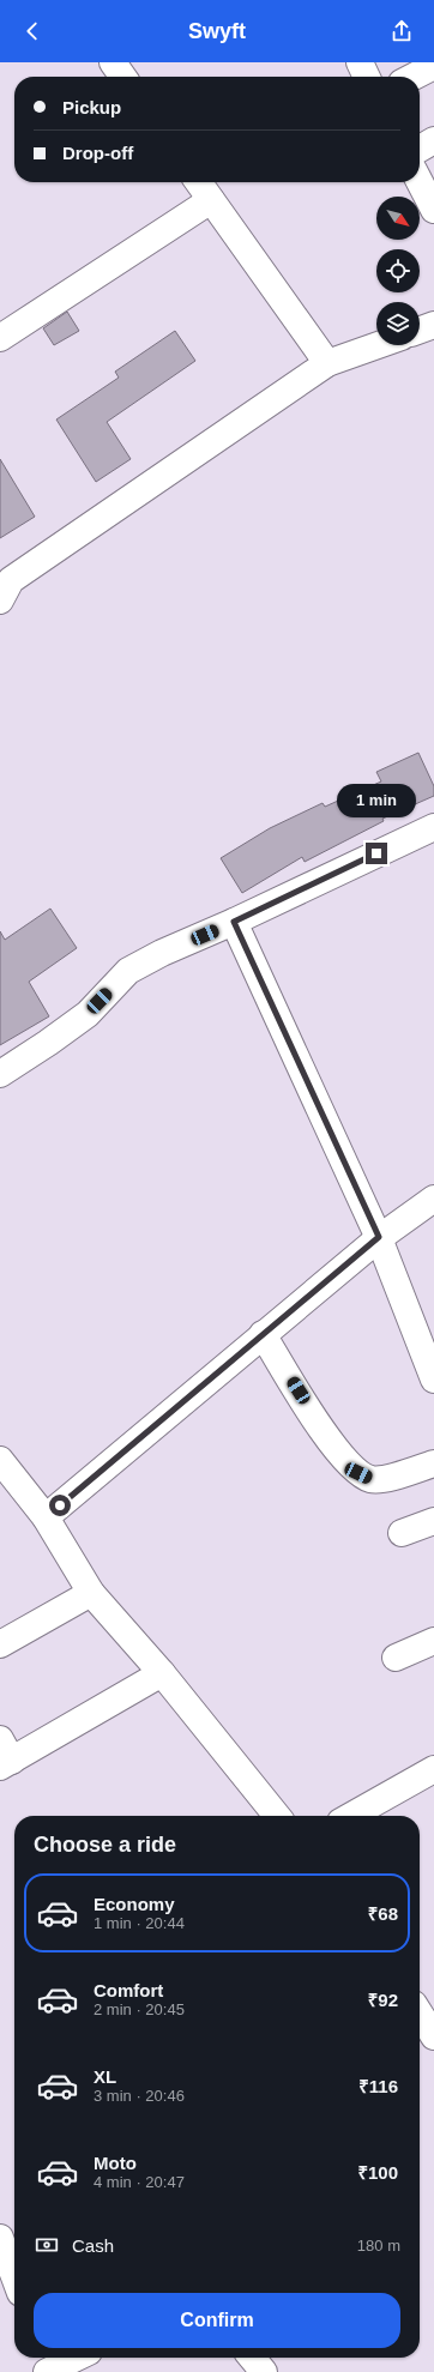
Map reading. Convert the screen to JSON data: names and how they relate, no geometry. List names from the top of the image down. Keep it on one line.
{"north":"bottom right","page":{"header":"Swyft","banner":["Pickup","Drop-off"],"bubble":"1 min","heading":"Choose a ride","list":[{"name":"Economy","note":"1 min · 20:44","value":"₹68"},{"name":"Comfort","note":"2 min · 20:45","value":"₹92"},{"name":"XL","note":"3 min · 20:46","value":"₹116"},{"name":"Moto","note":"4 min · 20:47","value":"₹100"}],"pay":["Cash","180 m"],"buttons":"Confirm"}}
